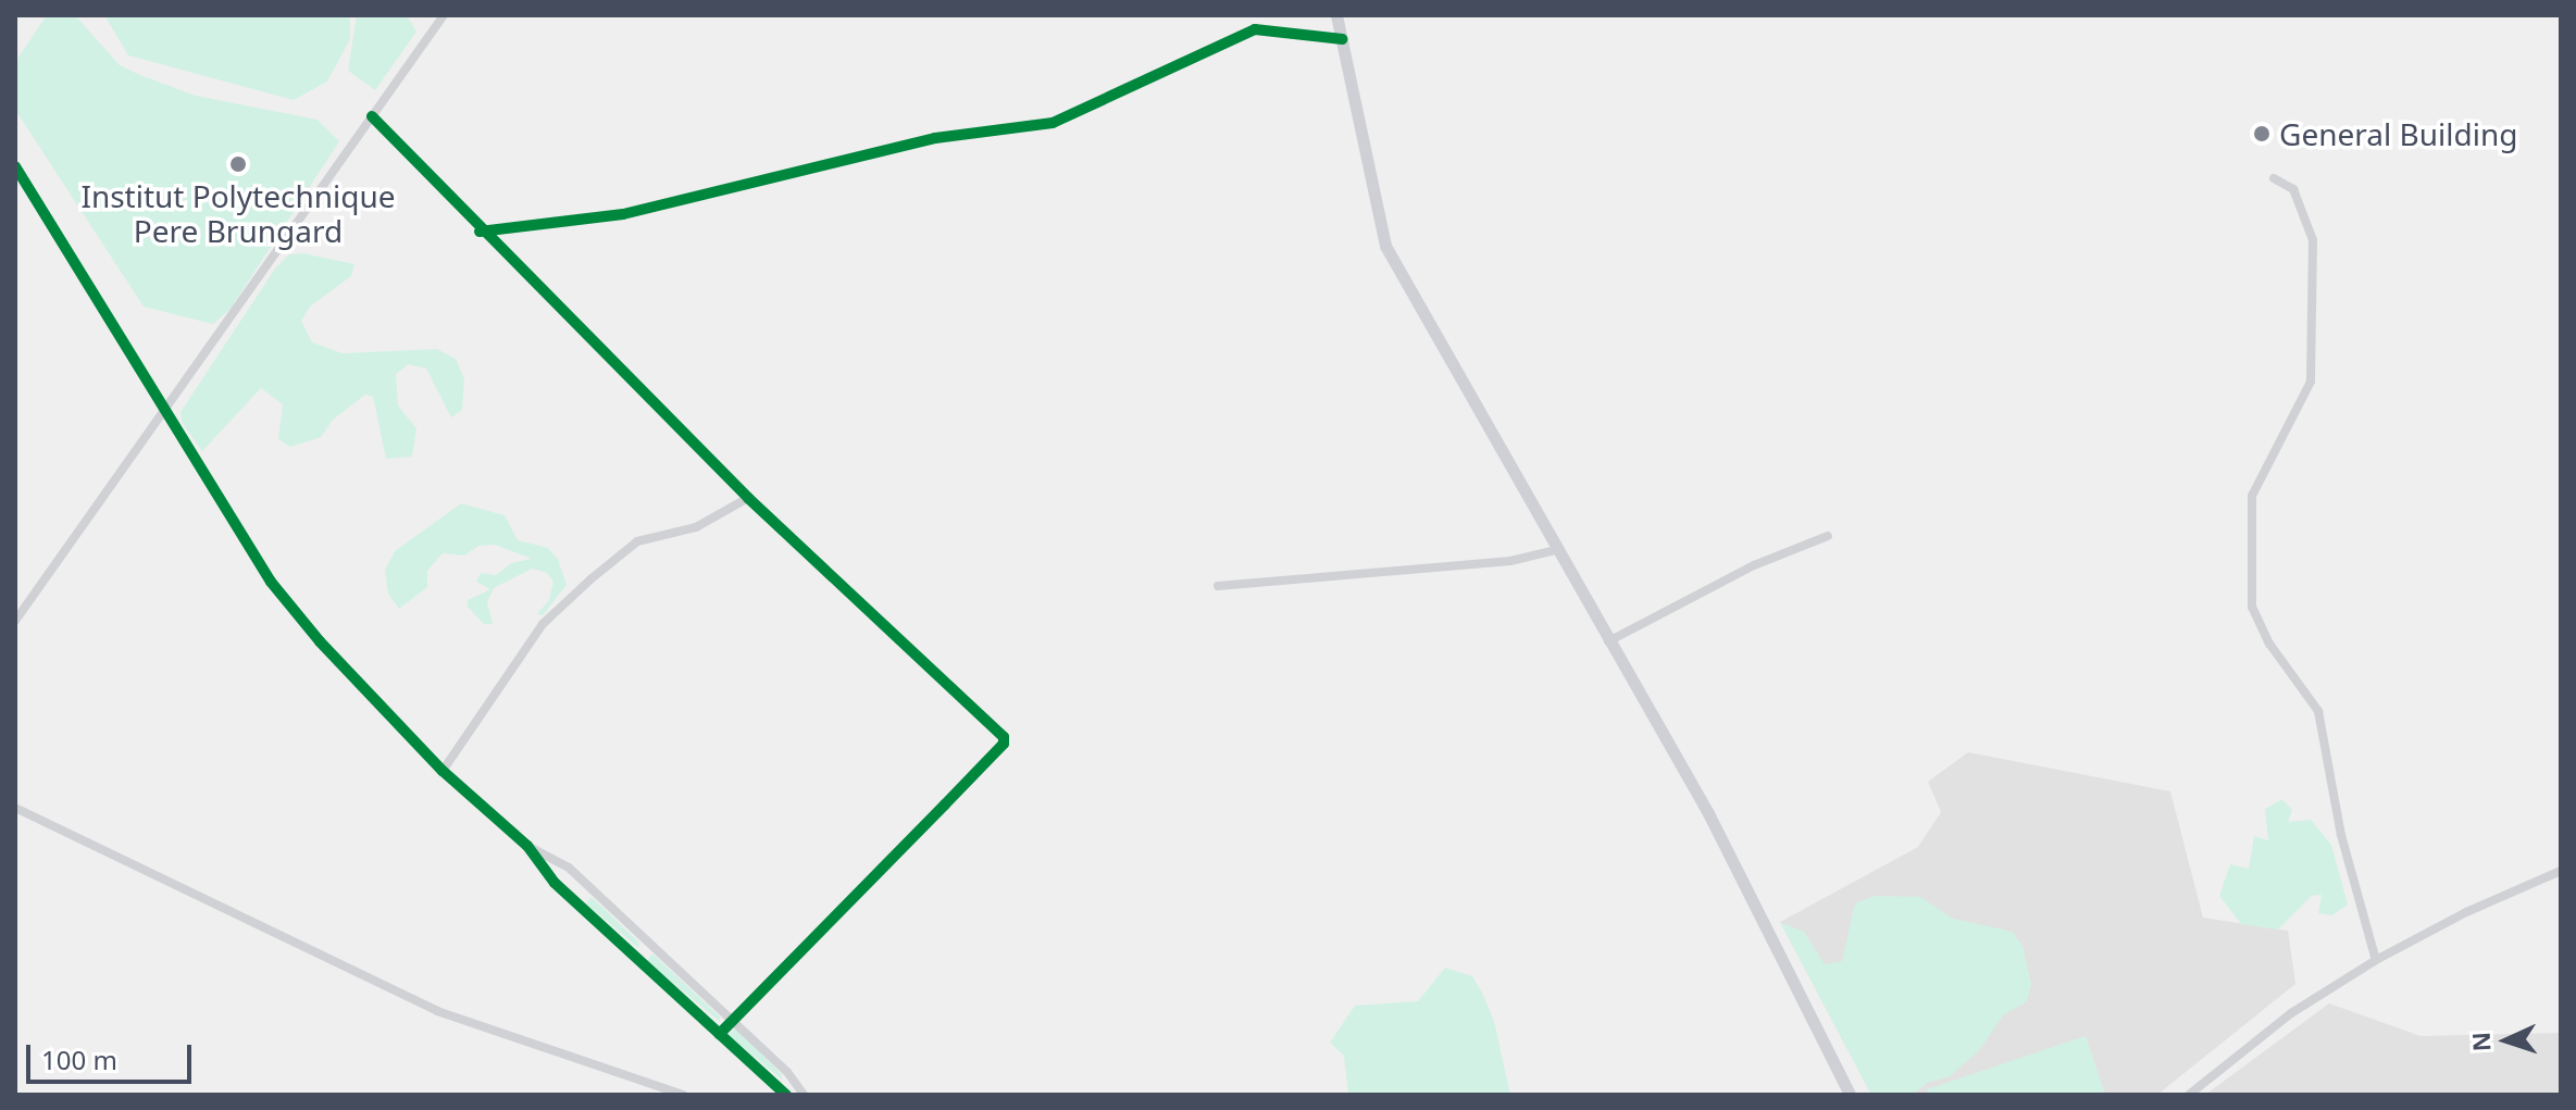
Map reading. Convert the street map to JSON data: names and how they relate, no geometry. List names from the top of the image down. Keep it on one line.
{"places":["General Building","Institut Polytechnique Pere Brungard"],"scale_bar":"100 m","north":"left"}
